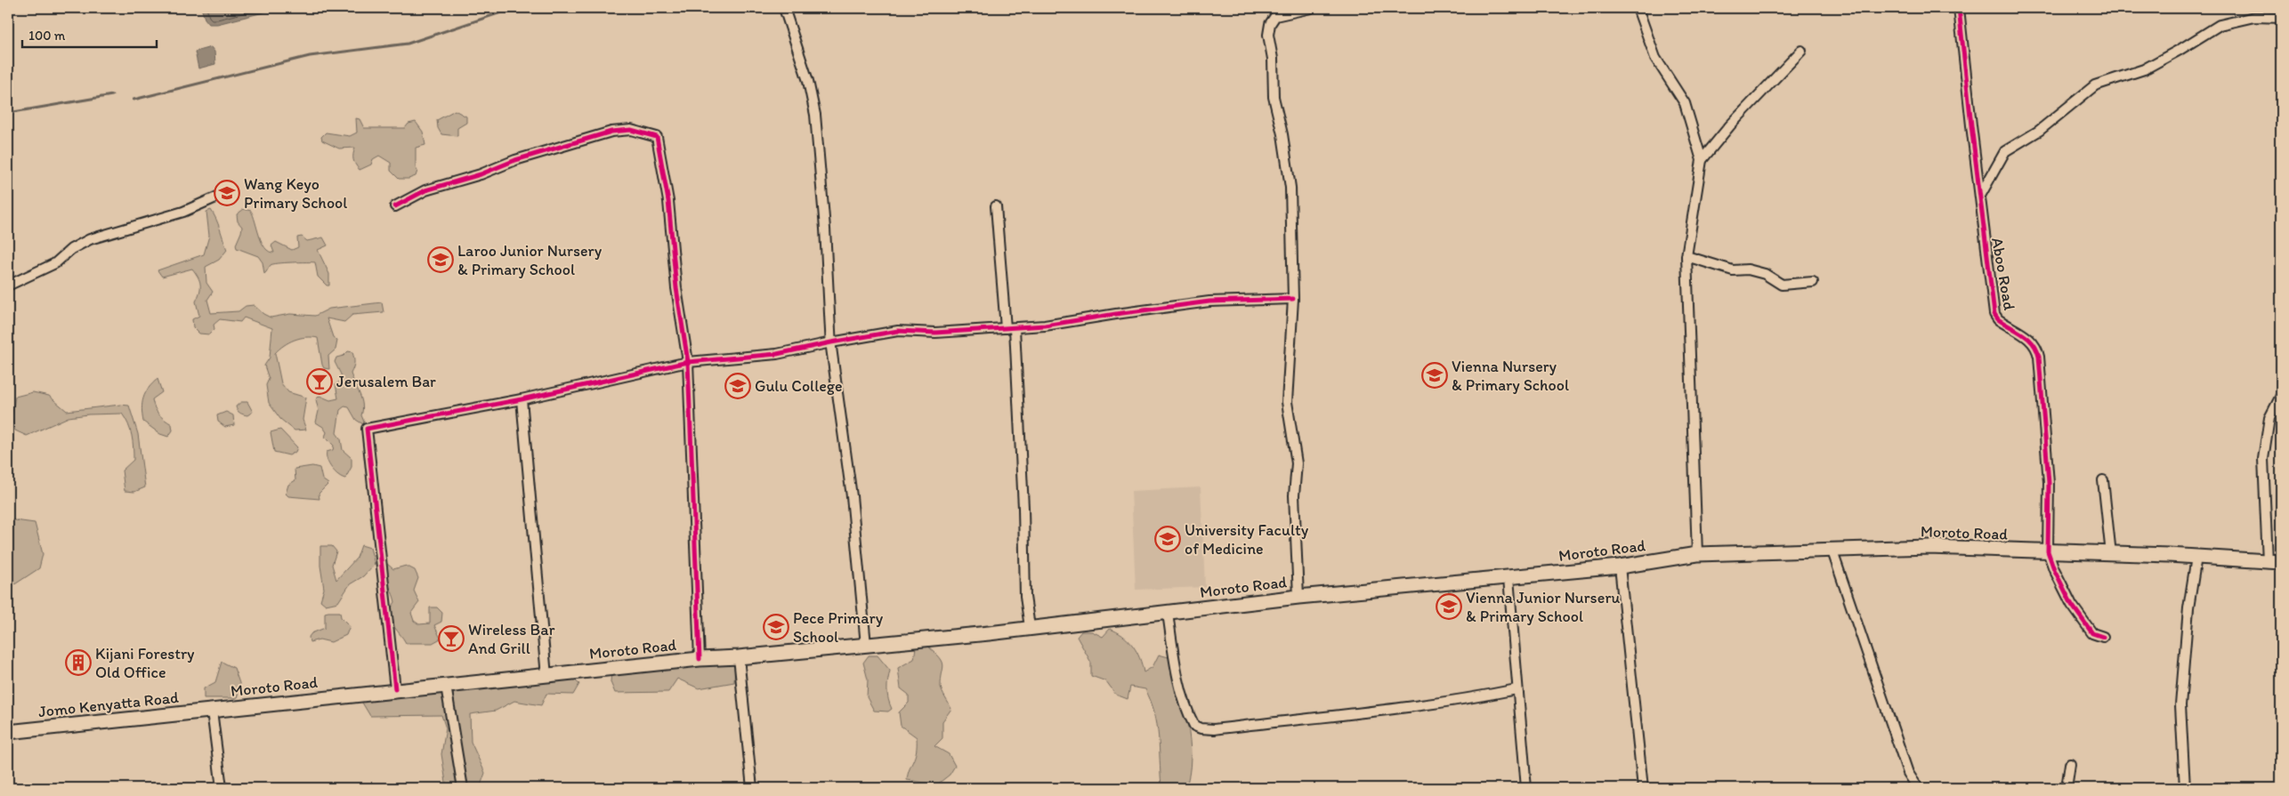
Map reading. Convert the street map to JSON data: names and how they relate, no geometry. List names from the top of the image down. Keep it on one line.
{"streets":{"main road":["Moroto Road","Jomo Kenyatta Road"],"street":["Aboo Road"]},"crossings":[["Aboo Road","Moroto Road"],["Moroto Road","Jomo Kenyatta Road"]],"places":{"school or university":["Wang Keyo Primary School","Laroo Junior Nursery & Primary School","Vienna Nursery & Primary School","Gulu College","University Faculty of Medicine","Vienna Junior Nurseru & Primary School","Pece Primary School"],"bar":["Jerusalem Bar","Wireless Bar And Grill"],"building":["Kijani Forestry Old Office"]},"scale_bar":"100 m"}
